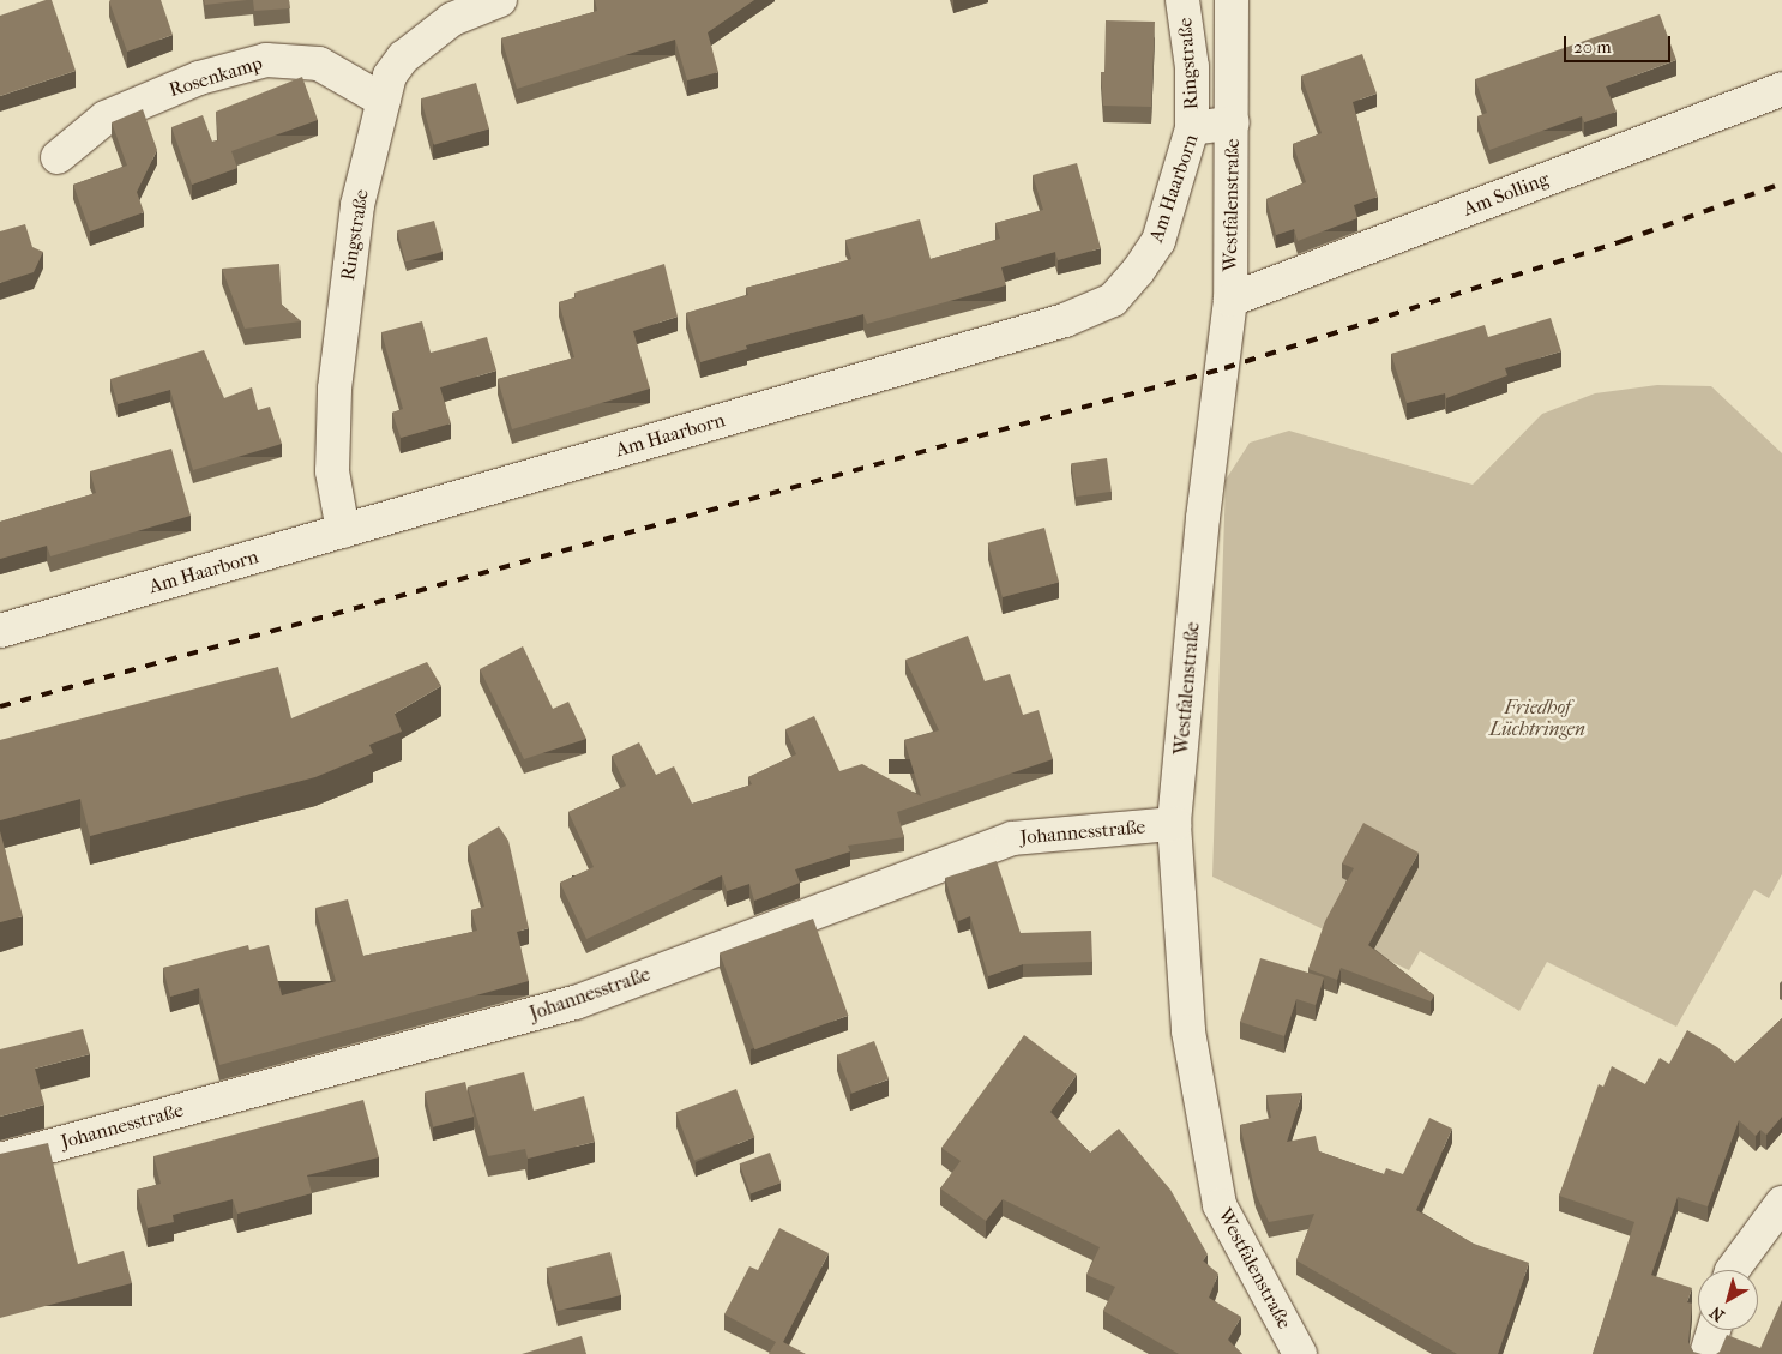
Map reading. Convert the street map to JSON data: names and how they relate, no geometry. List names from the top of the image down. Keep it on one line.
{"streets":{"street":["Ringstraße","Rosenkamp","Am Haarborn","Am Solling","Westfalenstraße","Johannesstraße"]},"crossings":[["Ringstraße","Rosenkamp"],["Ringstraße","Am Haarborn"],["Am Haarborn","Westfalenstraße"],["Am Solling","Westfalenstraße"],["Westfalenstraße","Johannesstraße"]],"parks":["Friedhof Lüchtringen"],"scale_bar":"20 m","north":"bottom left"}
